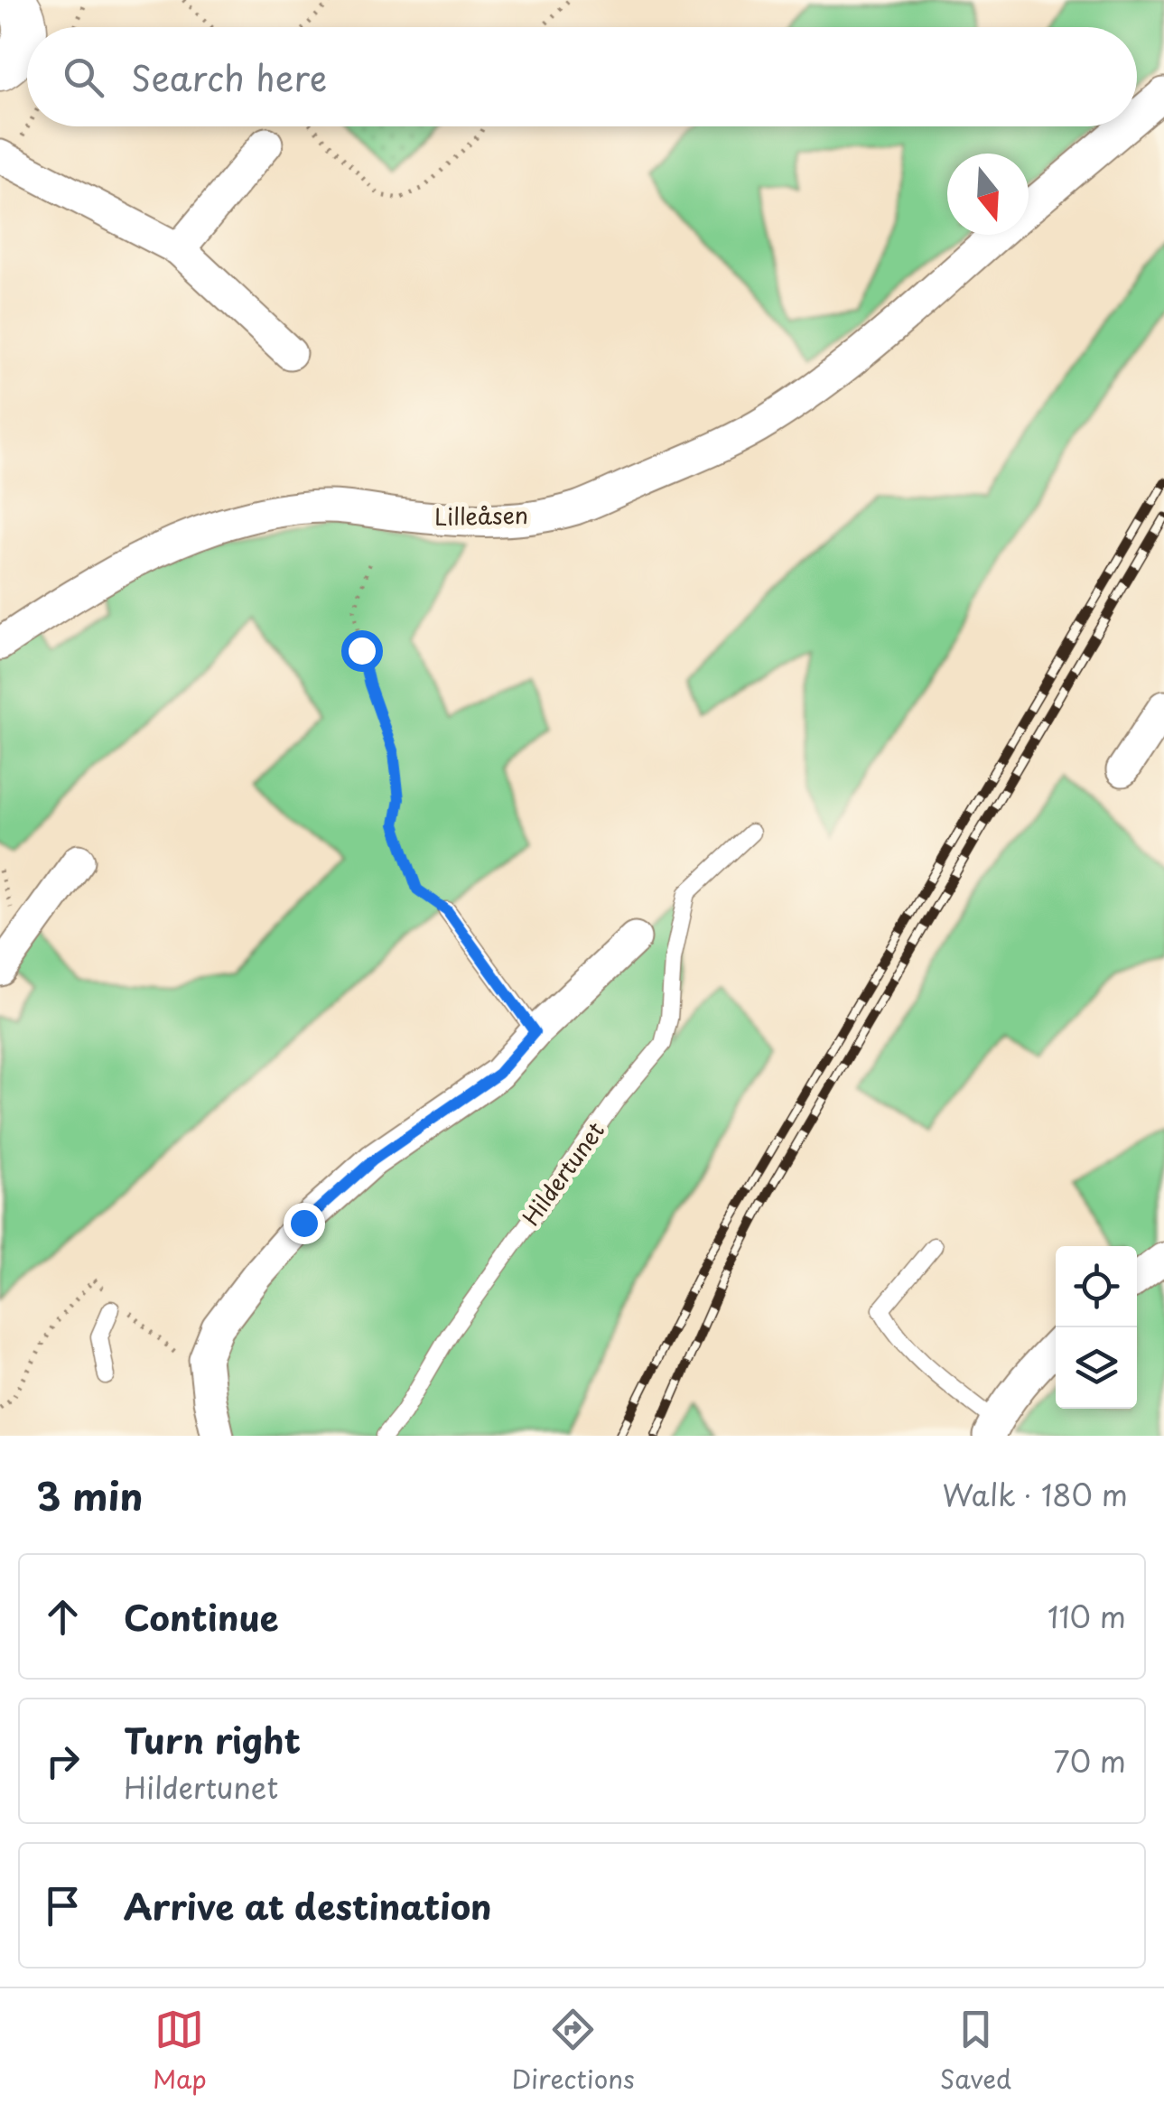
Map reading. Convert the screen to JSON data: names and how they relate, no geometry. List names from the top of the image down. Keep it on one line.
{"streets":{"street":["Lilleåsen"],"lane":["Hildertunet"]},"north":"bottom","page":{"search":"Search here","heading":["3 min","Walk · 180 m"],"list":[["Continue","110 m"],["Turn right","Hildertunet","70 m"],"Arrive at destination"],"nav":["Map","Directions","Saved"]}}
